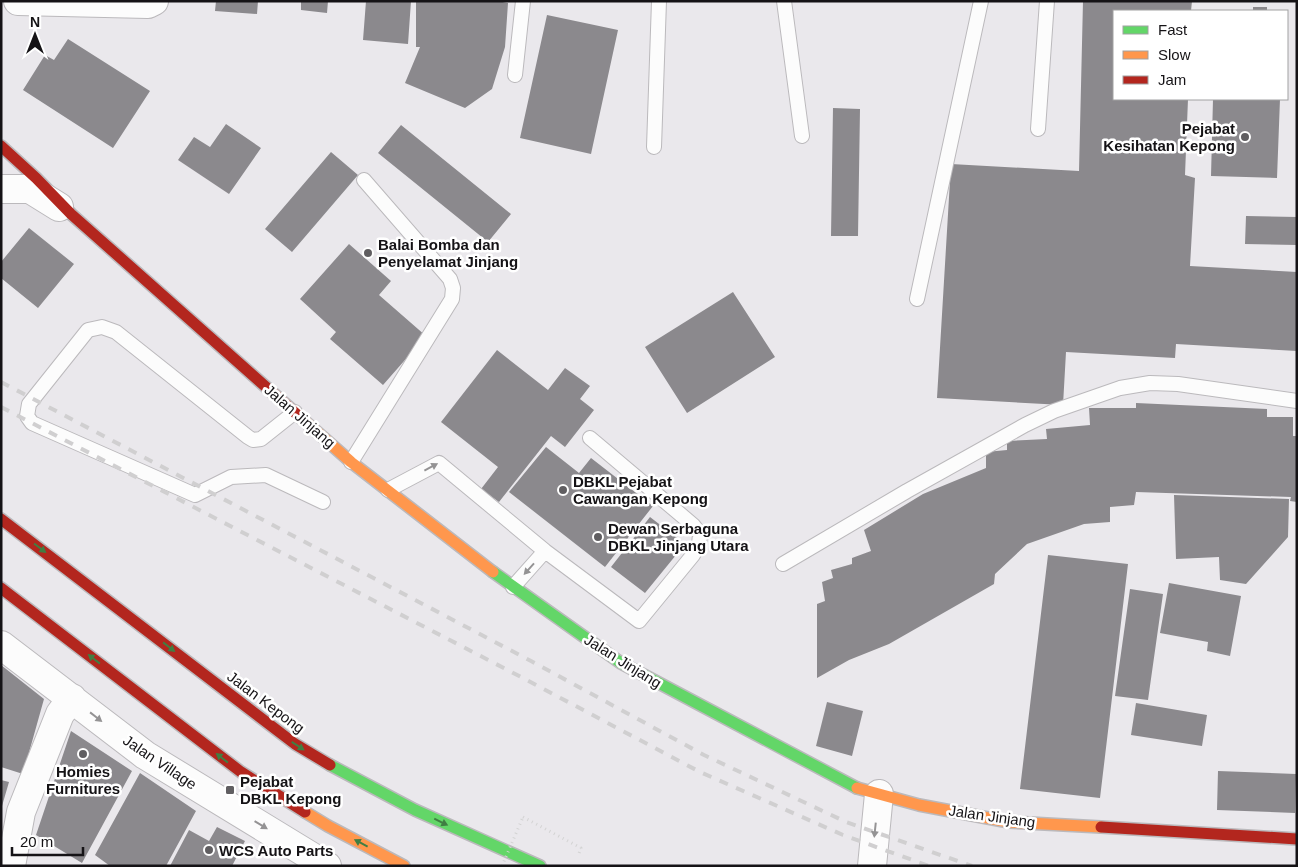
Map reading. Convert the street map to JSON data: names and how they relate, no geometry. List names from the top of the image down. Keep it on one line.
{"streets":{"street":["Jalan Jinjang","Jalan Kepong","Jalan Village"]},"places":{"other":["Pejabat Kesihatan Kepong","Balai Bomba dan Penyelamat Jinjang","DBKL Pejabat Cawangan Kepong","Dewan Serbaguna DBKL Jinjang Utara","Homies Furnitures","WCS Auto Parts"],"transit":["Pejabat DBKL Kepong"]},"legend":["Fast","Slow","Jam"],"scale_bar":"20 m","north":"top"}
